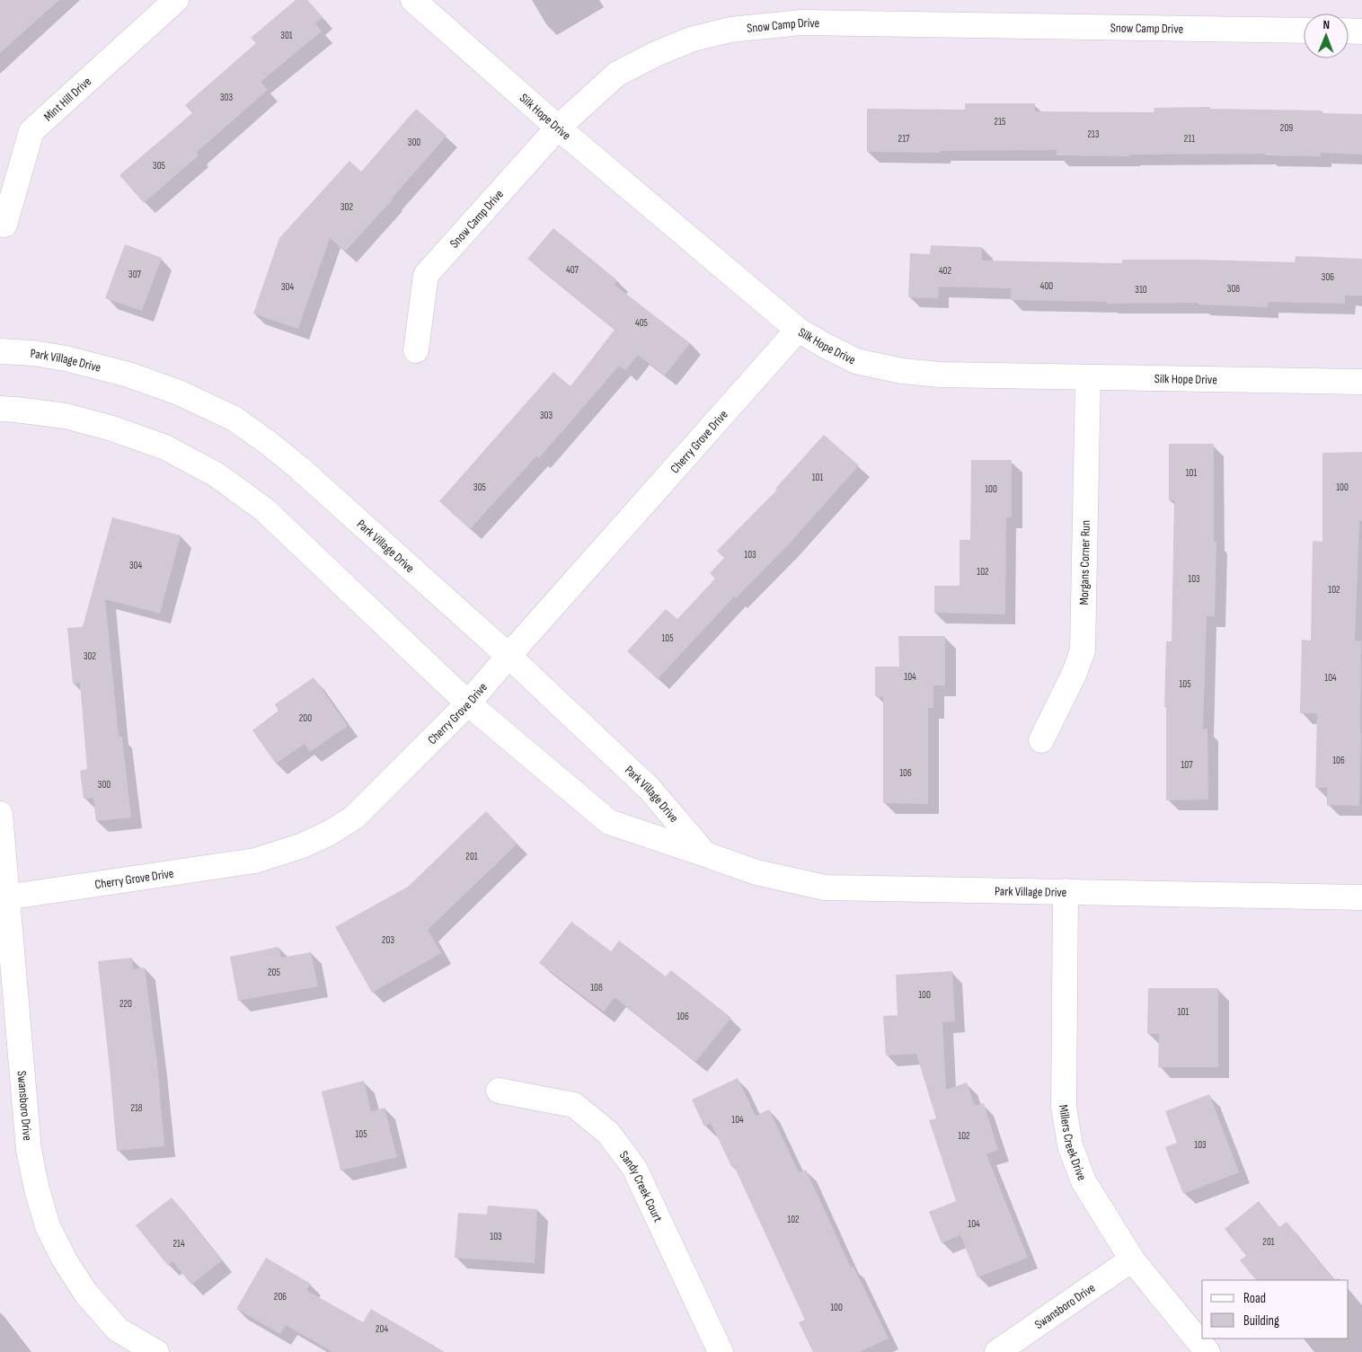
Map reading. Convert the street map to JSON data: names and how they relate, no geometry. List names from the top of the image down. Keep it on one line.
{"streets":{"street":["Snow Camp Drive","Mint Hill Drive","Silk Hope Drive","Park Village Drive","Cherry Grove Drive","Morgans Corner Run","Swansboro Drive","Millers Creek Drive","Sandy Creek Court"]},"crossings":[["Snow Camp Drive","Silk Hope Drive"],["Silk Hope Drive","Cherry Grove Drive"],["Silk Hope Drive","Morgans Corner Run"],["Park Village Drive","Cherry Grove Drive"],["Park Village Drive","Millers Creek Drive"],["Cherry Grove Drive","Swansboro Drive"],["Swansboro Drive","Millers Creek Drive"]],"house_numbers":["301","303","215","209","213","217","211","300","305","302","407","402","307","306","400","304","308","310","405","303","101","101","305","100","100","103","304","102","103","102","105","302","104","104","105","200","106","107","106","300","201","203","205","108","100","220","101","106","218","104","105","102","103","102","104","103","201","214","206","100","204"],"legend":["Road","Building"],"north":"top"}
